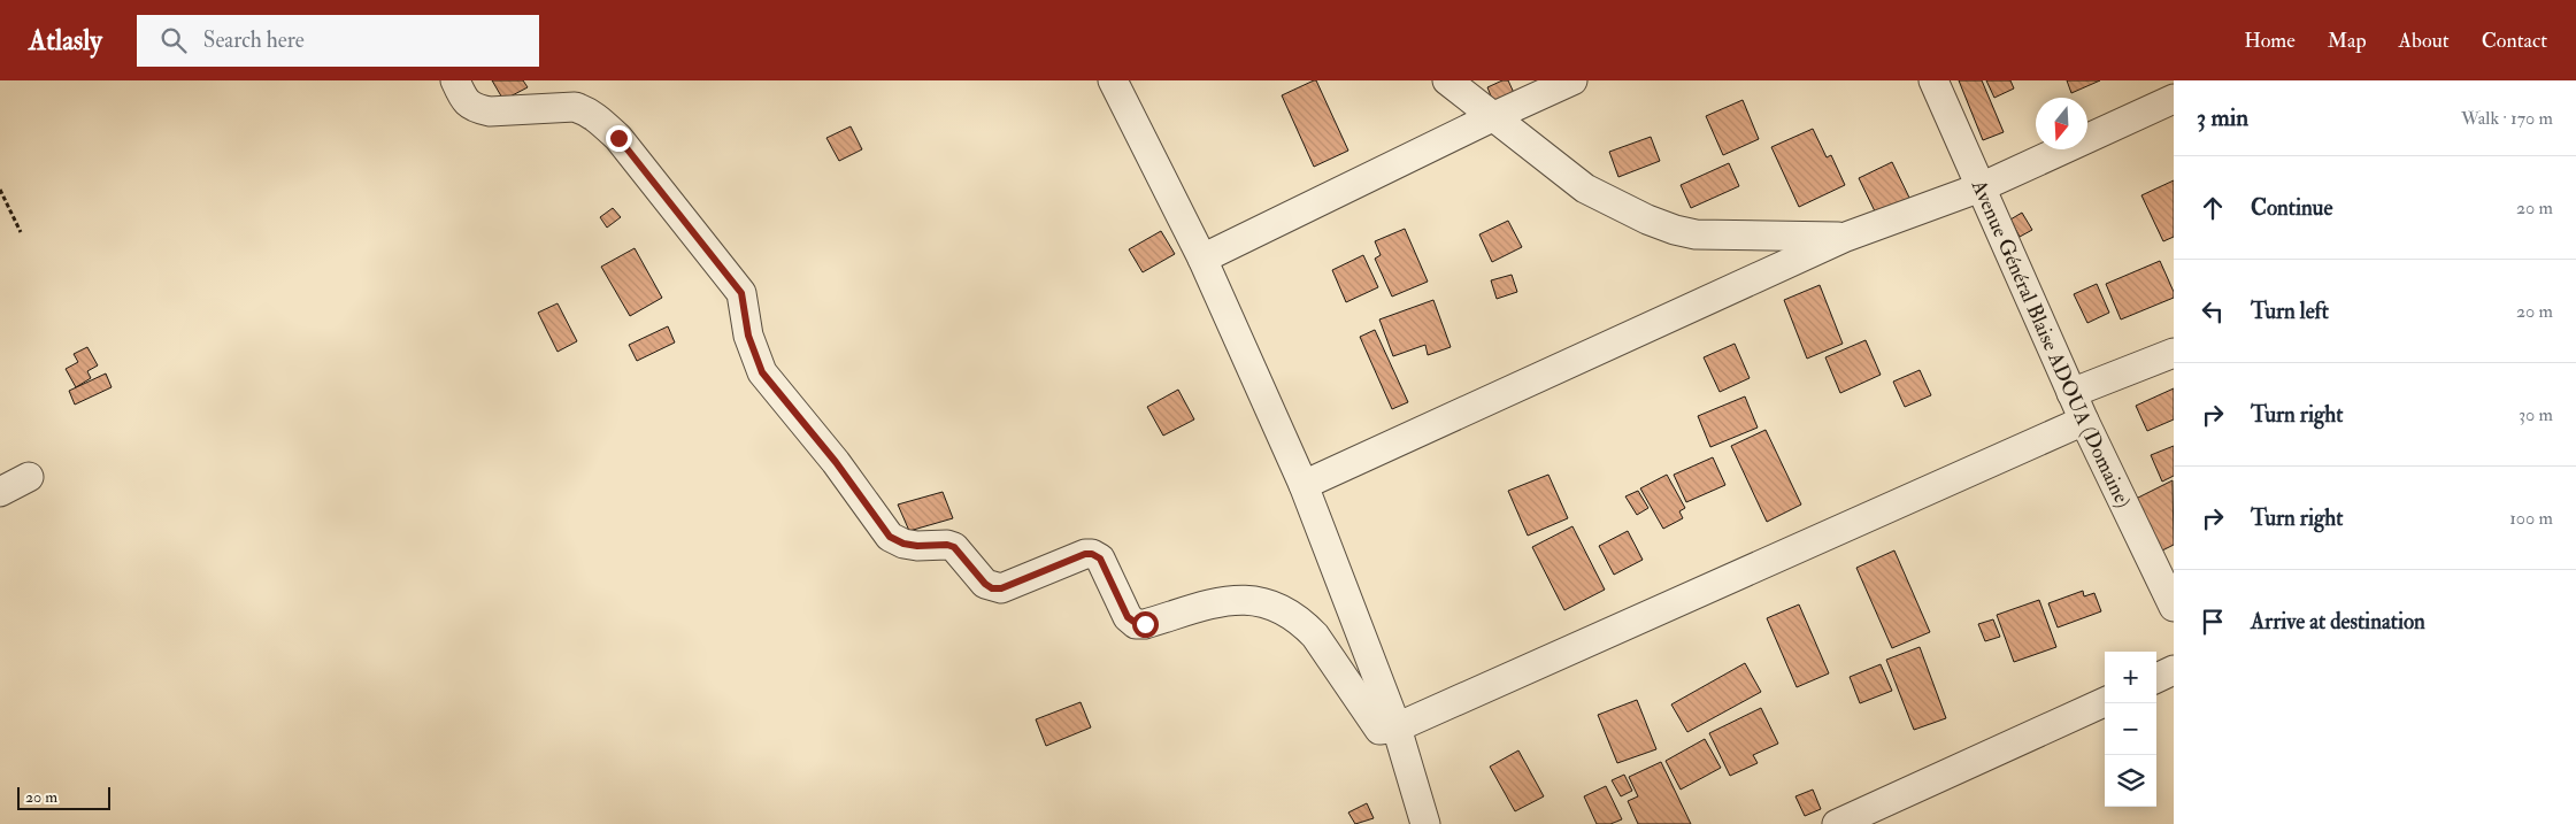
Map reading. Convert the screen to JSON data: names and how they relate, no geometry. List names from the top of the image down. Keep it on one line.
{"streets":{"street":["Avenue Général Blaise ADOUA (Domaine)"]},"scale_bar":"20 m","north":"bottom","page":{"header":"Atlasly","search":"Search here","nav":["Home","Map","About","Contact"],"heading":["3 min","Walk · 170 m"],"list":[["Continue","20 m"],["Turn left","20 m"],["Turn right","30 m"],["Turn right","100 m"],"Arrive at destination"],"map_buttons":["+","−"],"scale":"20 m"}}
